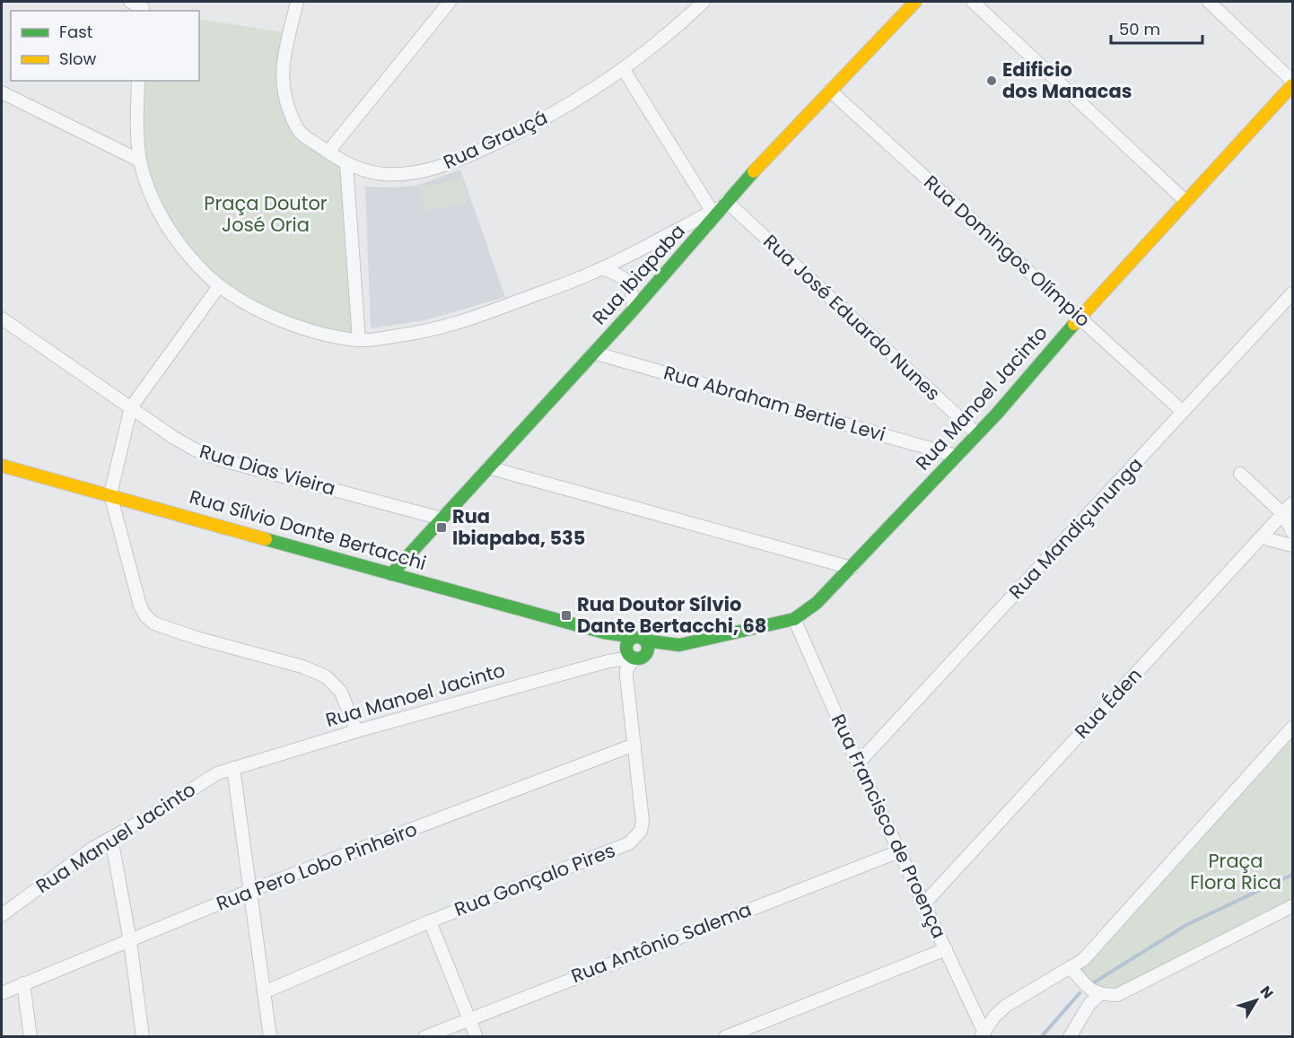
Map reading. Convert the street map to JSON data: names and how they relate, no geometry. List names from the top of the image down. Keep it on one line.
{"streets":{"street":["Rua Grauçá","Rua Domingos Olímpio","Rua Ibiapaba","Rua José Eduardo Nunes","Rua Manoel Jacinto","Rua Abraham Bertie Levi","Rua Dias Vieira","Rua Mandiçununga","Rua Sílvio Dante Bertacchi","Rua Éden","Rua Francisco de Proença","Rua Manuel Jacinto","Rua Pero Lobo Pinheiro","Rua Gonçalo Pires","Rua Antônio Salema"]},"crossings":[["Rua Grauçá","Rua José Eduardo Nunes"],["Rua Domingos Olímpio","Rua Ibiapaba"],["Rua Domingos Olímpio","Rua Manoel Jacinto"],["Rua Domingos Olímpio","Rua Mandiçununga"],["Rua Ibiapaba","Rua José Eduardo Nunes"],["Rua Ibiapaba","Rua Abraham Bertie Levi"],["Rua Ibiapaba","Rua Dias Vieira"],["Rua Ibiapaba","Rua Sílvio Dante Bertacchi"],["Rua José Eduardo Nunes","Rua Manoel Jacinto"],["Rua Manoel Jacinto","Rua Abraham Bertie Levi"],["Rua Manoel Jacinto","Rua Sílvio Dante Bertacchi"],["Rua Manoel Jacinto","Rua Francisco de Proença"],["Rua Manoel Jacinto","Rua Manuel Jacinto"],["Rua Manoel Jacinto","Rua Gonçalo Pires"],["Rua Mandiçununga","Rua Francisco de Proença"],["Rua Sílvio Dante Bertacchi","Rua Gonçalo Pires"],["Rua Éden","Rua Francisco de Proença"],["Rua Francisco de Proença","Rua Antônio Salema"],["Rua Pero Lobo Pinheiro","Rua Gonçalo Pires"]],"parks":["Praça Doutor José Oria","Praça Flora Rica"],"places":{"other":["Edificio dos Manacas"],"transit":["Rua Ibiapaba, 535","Rua Doutor Sílvio Dante Bertacchi, 68"]},"legend":["Fast","Slow"],"scale_bar":"50 m","north":"top right"}
